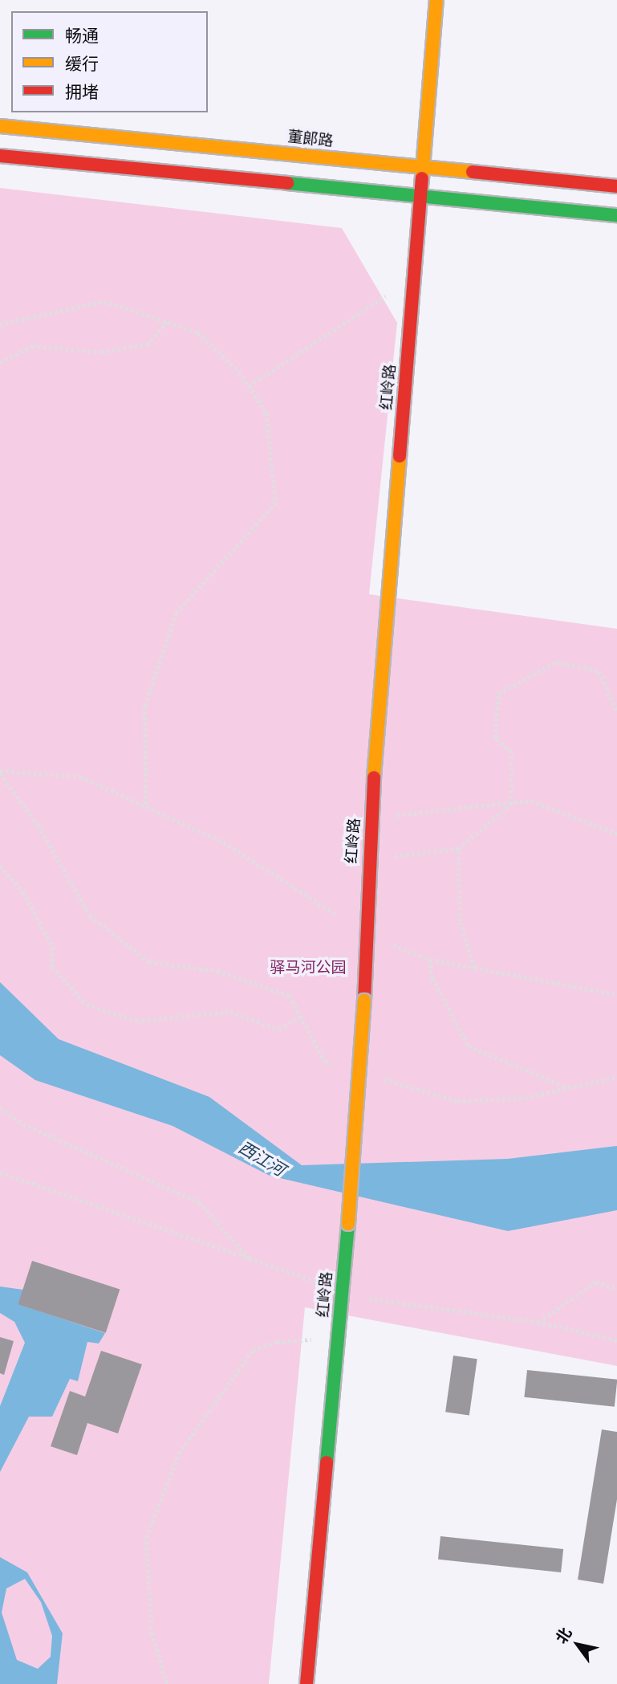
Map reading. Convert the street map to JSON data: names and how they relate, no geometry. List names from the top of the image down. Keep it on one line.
{"streets":{"street":["董郞路","红岭路"]},"crossings":[["董郞路","红岭路"]],"water":["西江河"],"parks":["驿马河公园"],"legend":["畅通","缓行","拥堵"],"north":"top left"}
